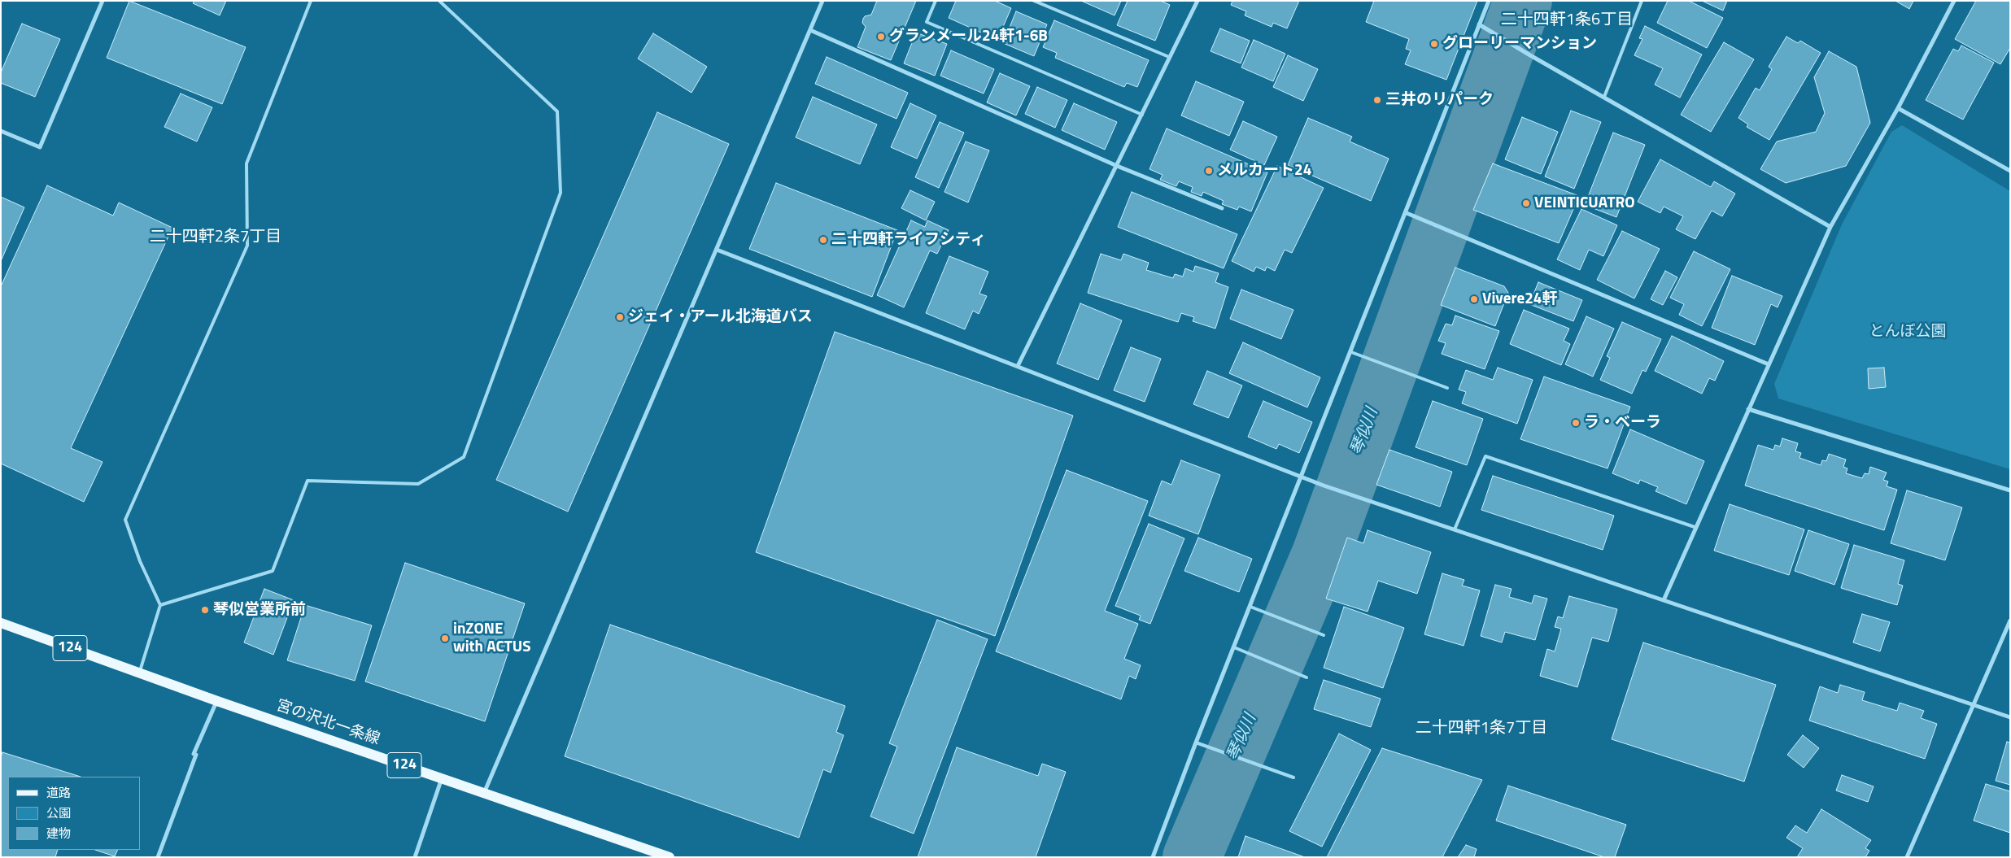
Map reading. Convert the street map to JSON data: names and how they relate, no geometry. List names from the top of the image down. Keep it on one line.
{"streets":{"main road":["124","宮の沢北一条線"]},"districts":["二十四軒1条6丁目","二十四軒2条7丁目","二十四軒1条7丁目"],"water":["琴似川"],"parks":["とんぼ公園"],"places":["グランメール24軒1-6B","グローリーマンション","三井のリパーク","メルカート24","VEINTICUATRO","二十四軒ライフシティ","Vivere24軒","ジェイ・アール北海道バス","ラ・ベーラ","琴似営業所前","inZONE with ACTUS"],"legend":["道路","公園","建物"]}
